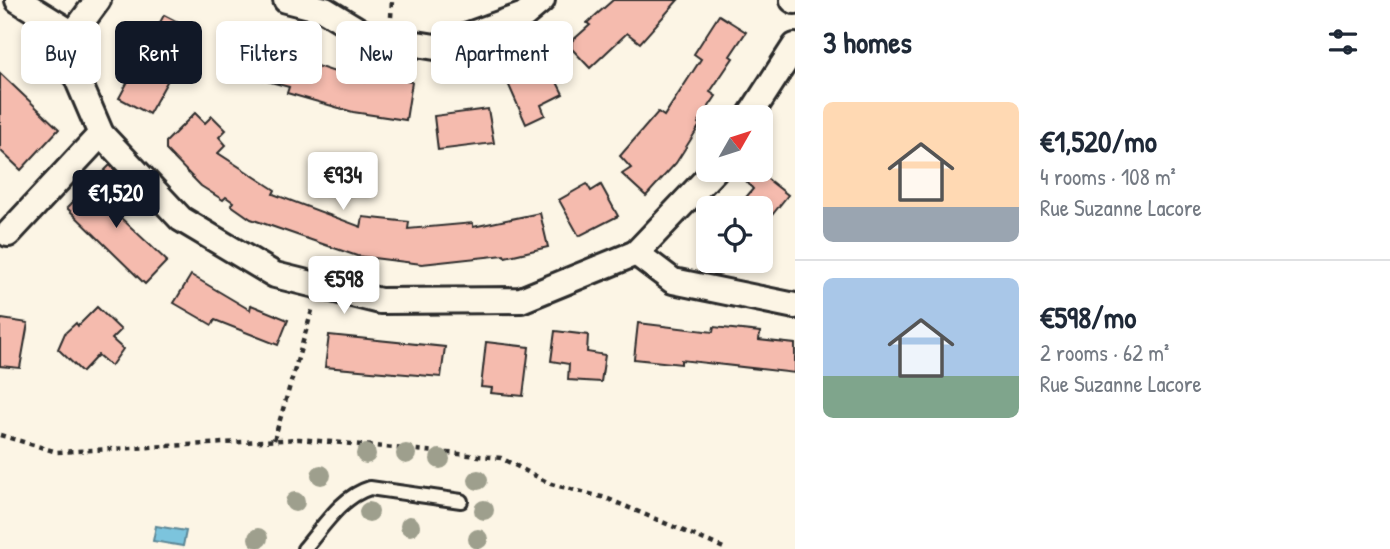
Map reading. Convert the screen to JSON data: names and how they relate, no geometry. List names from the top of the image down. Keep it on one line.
{"north":"top right","page":{"heading":"3 homes","chip":["Buy","Rent","Filters","New","Apartment"],"list":[{"name":"€1,520/mo","note":"4 rooms · 108 m² · Rue Suzanne Lacore"},{"name":"€598/mo","note":"2 rooms · 62 m² · Rue Suzanne Lacore"}],"price":["€934","€1,520","€598"]}}
